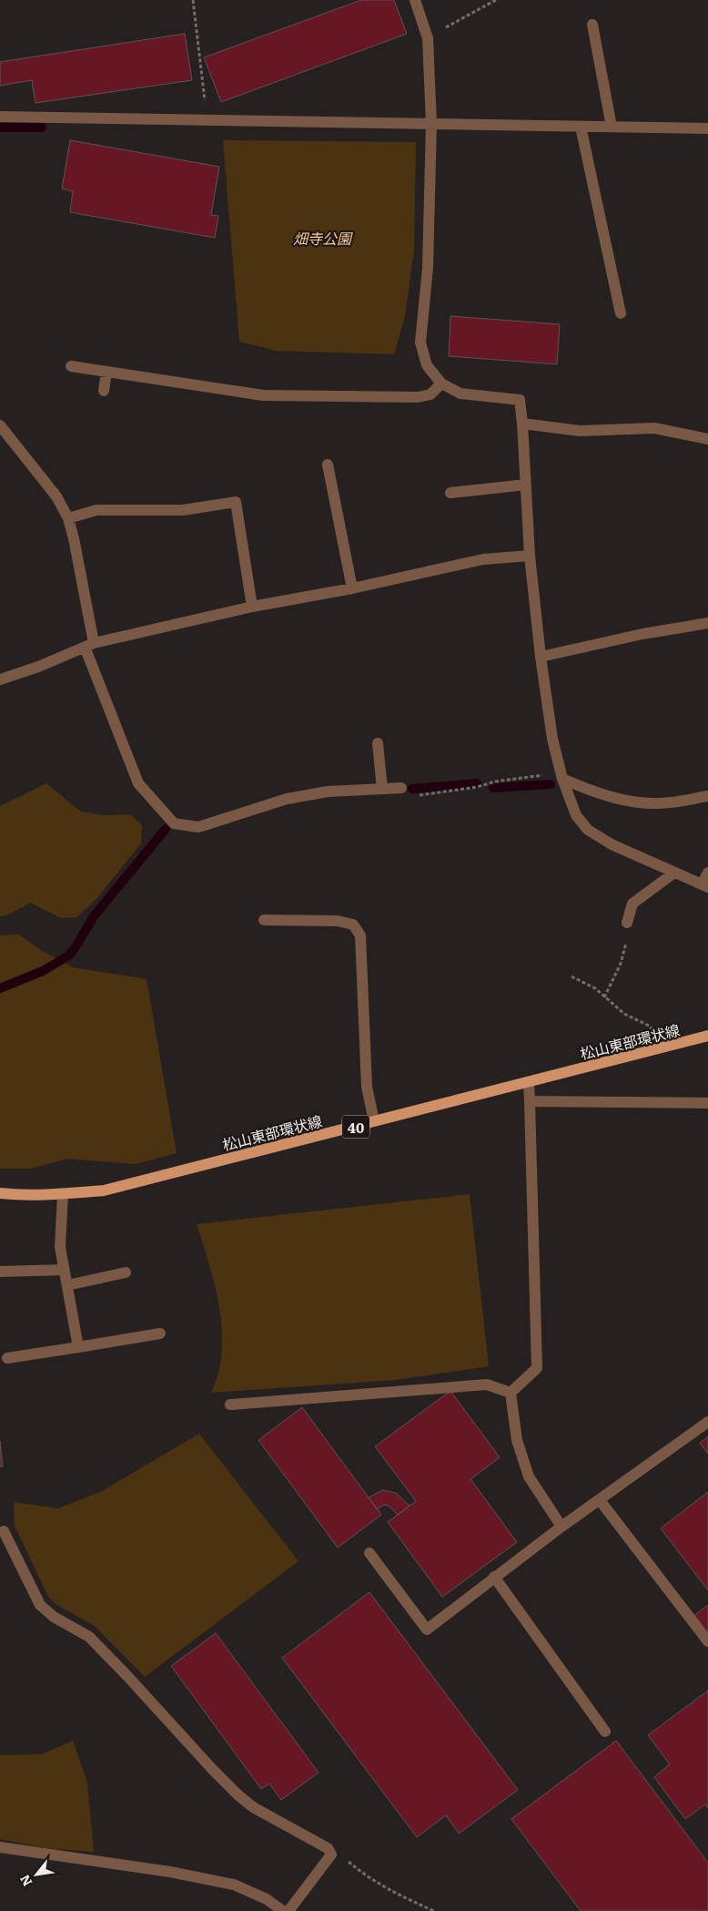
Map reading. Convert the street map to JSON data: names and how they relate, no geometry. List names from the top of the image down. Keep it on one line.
{"streets":{"main road":["松山東部環状線","40"]},"parks":["畑寺公園"],"north":"bottom left"}
